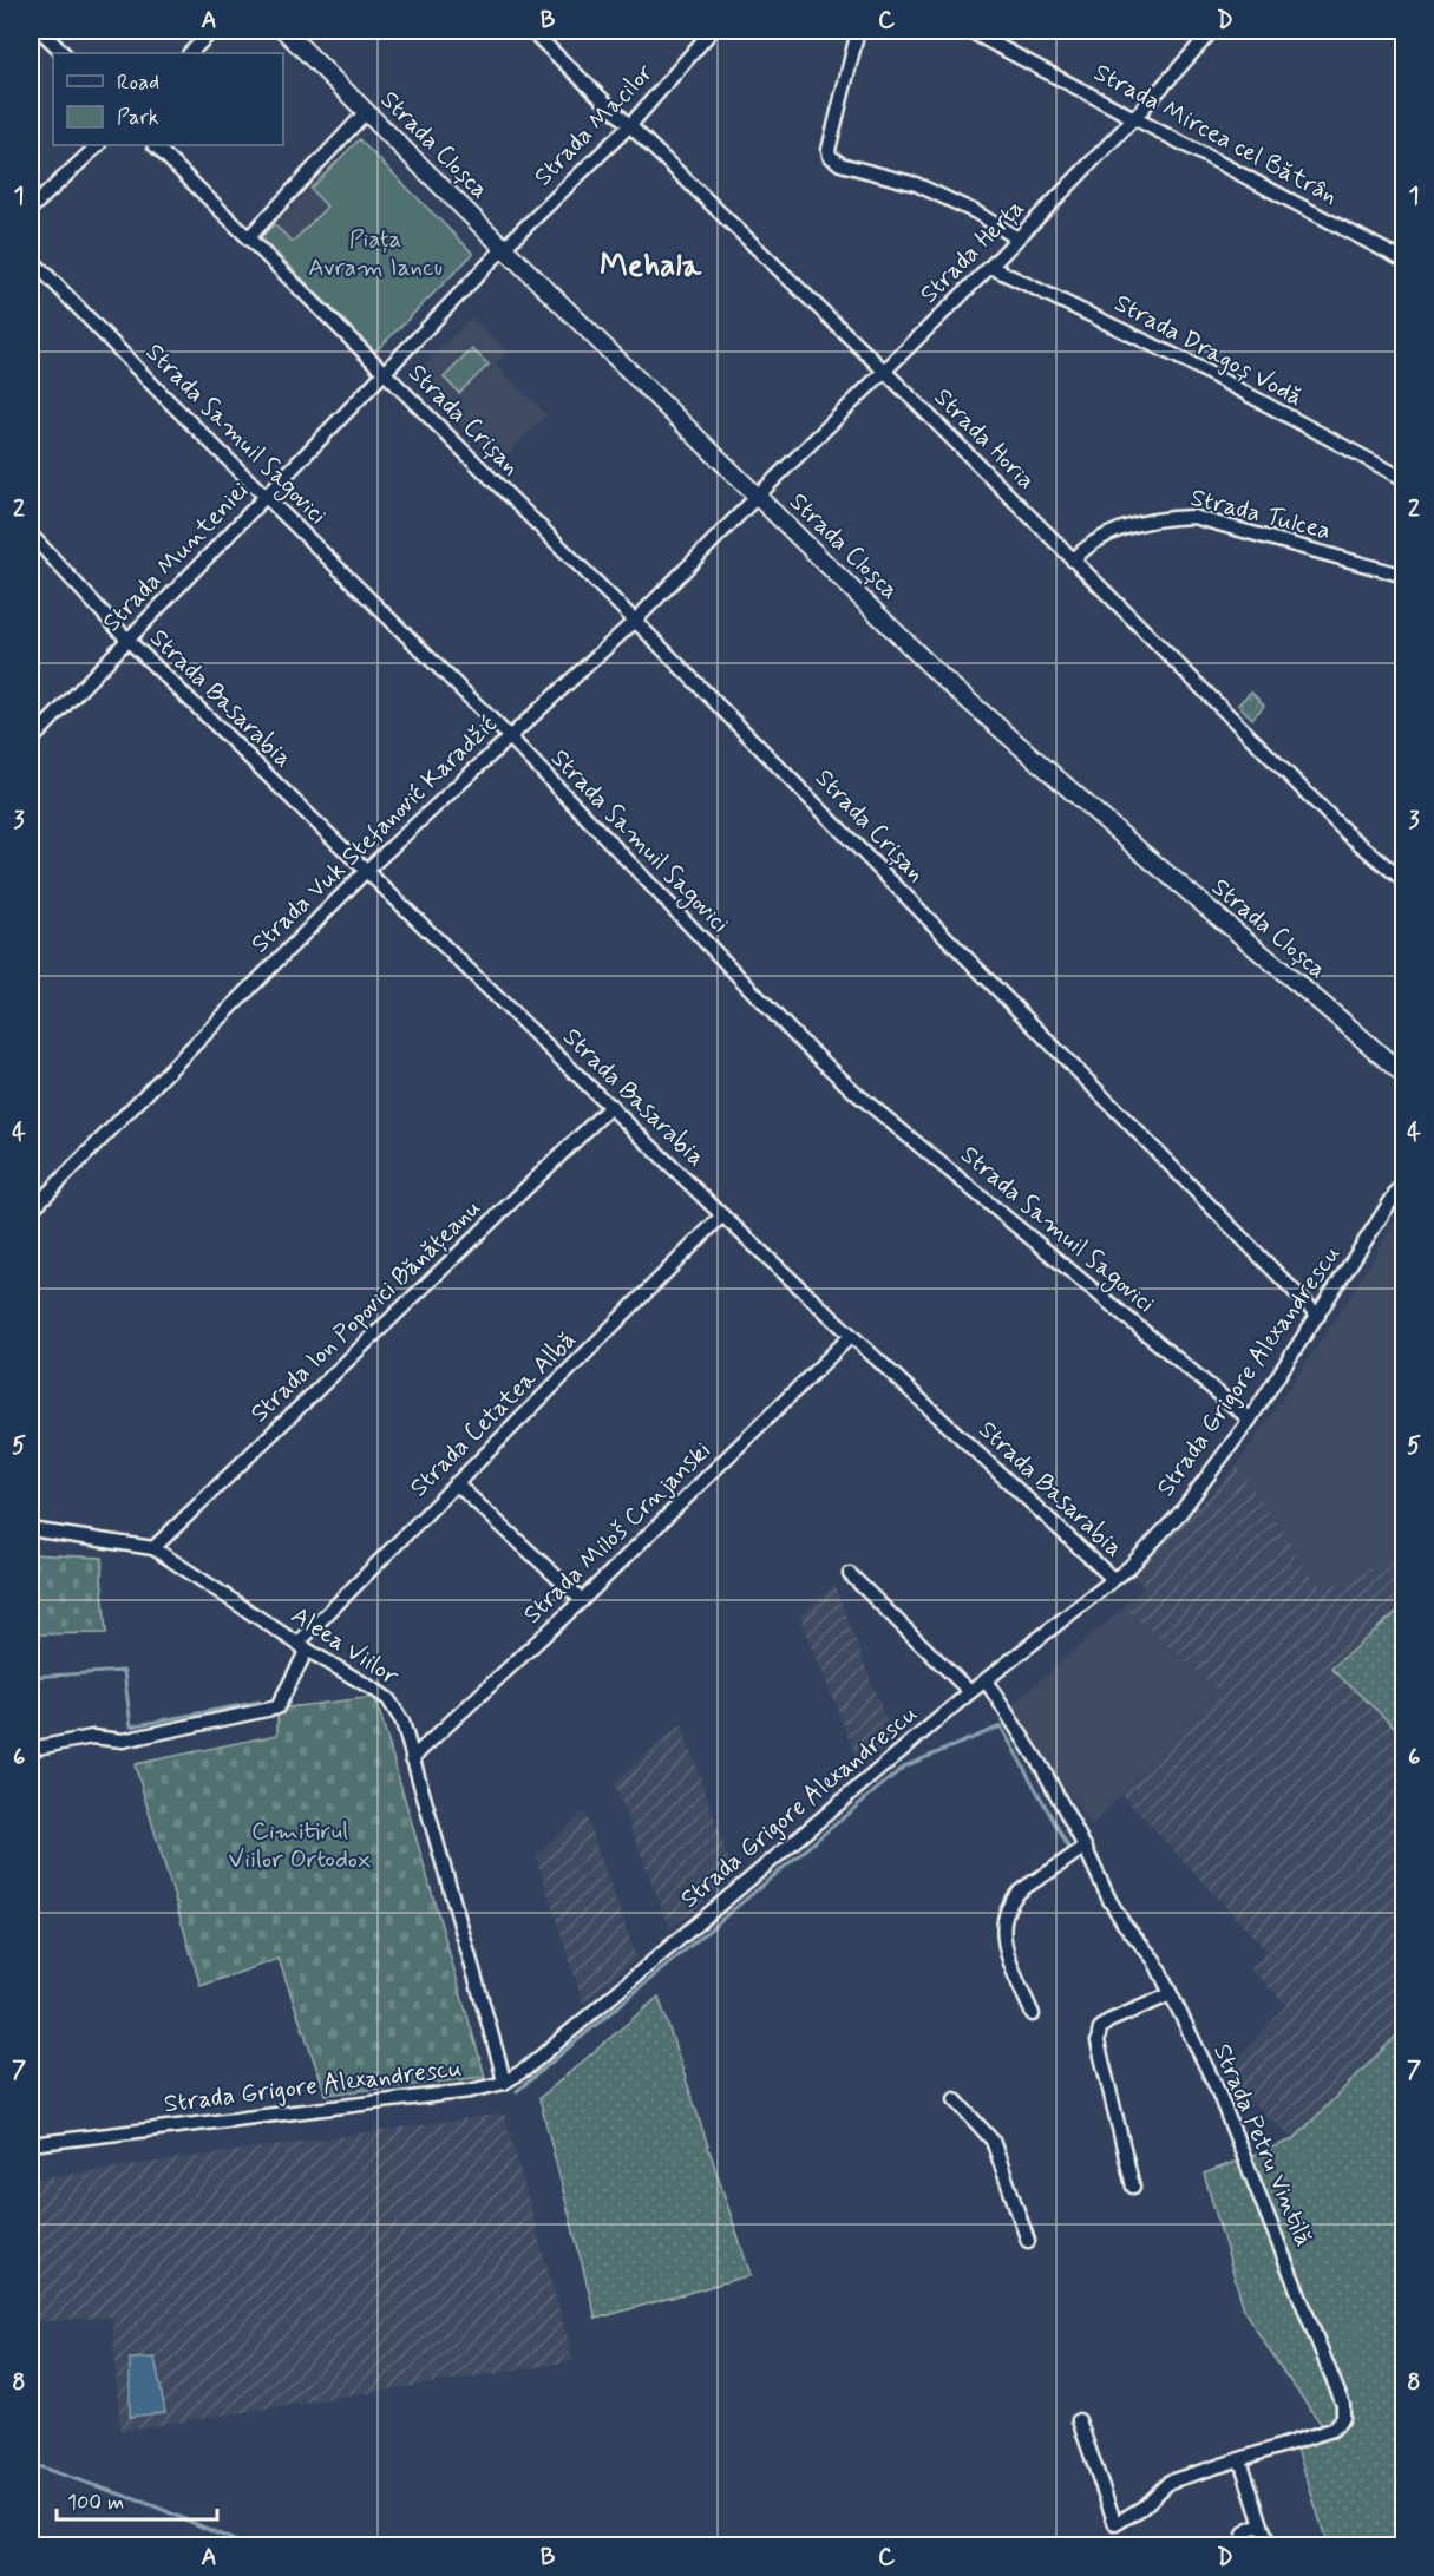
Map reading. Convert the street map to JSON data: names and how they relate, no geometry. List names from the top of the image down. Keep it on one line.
{"streets":{"main road":["Strada Cloșca"],"street":["Strada Macilor","Strada Mircea cel Bătrân","Strada Herța","Strada Dragoș Vodă","Strada Crișan","Strada Samuil Sagovici","Strada Horia","Strada Tulcea","Strada Munteniei","Strada Basarabia","Strada Vuk Stefanović Karadžić","Strada Ion Popovici Bănățeanu","Strada Grigore Alexandrescu","Strada Cetatea Albă","Strada Miloš Crnjanski","Aleea Viilor","Strada Petru Vintilă"]},"crossings":[["Strada Macilor","Strada Cloșca"],["Strada Macilor","Strada Horia"],["Strada Mircea cel Bătrân","Strada Herța"],["Strada Cloșca","Strada Herța"],["Strada Cloșca","Strada Vuk Stefanović Karadžić"],["Strada Herța","Strada Dragoș Vodă"],["Strada Herța","Strada Horia"],["Strada Herța","Strada Vuk Stefanović Karadžić"],["Strada Crișan","Strada Munteniei"],["Strada Crișan","Strada Vuk Stefanović Karadžić"],["Strada Crișan","Strada Grigore Alexandrescu"],["Strada Samuil Sagovici","Strada Munteniei"],["Strada Samuil Sagovici","Strada Vuk Stefanović Karadžić"],["Strada Samuil Sagovici","Strada Grigore Alexandrescu"],["Strada Horia","Strada Tulcea"],["Strada Munteniei","Strada Basarabia"],["Strada Basarabia","Strada Vuk Stefanović Karadžić"],["Strada Basarabia","Strada Ion Popovici Bănățeanu"],["Strada Basarabia","Strada Grigore Alexandrescu"],["Strada Basarabia","Strada Cetatea Albă"],["Strada Basarabia","Strada Miloš Crnjanski"],["Strada Ion Popovici Bănățeanu","Aleea Viilor"],["Strada Grigore Alexandrescu","Aleea Viilor"],["Strada Grigore Alexandrescu","Strada Petru Vintilă"],["Strada Cetatea Albă","Aleea Viilor"],["Strada Miloš Crnjanski","Aleea Viilor"]],"districts":["Mehala"],"parks":["Piața Avram Iancu","Cimitirul Viilor Ortodox"],"legend":["Road","Park"],"scale_bar":"100 m","grid":{"columns":["A","B","C","D"],"rows":["1","2","3","4","5","6","7","8"]}}
